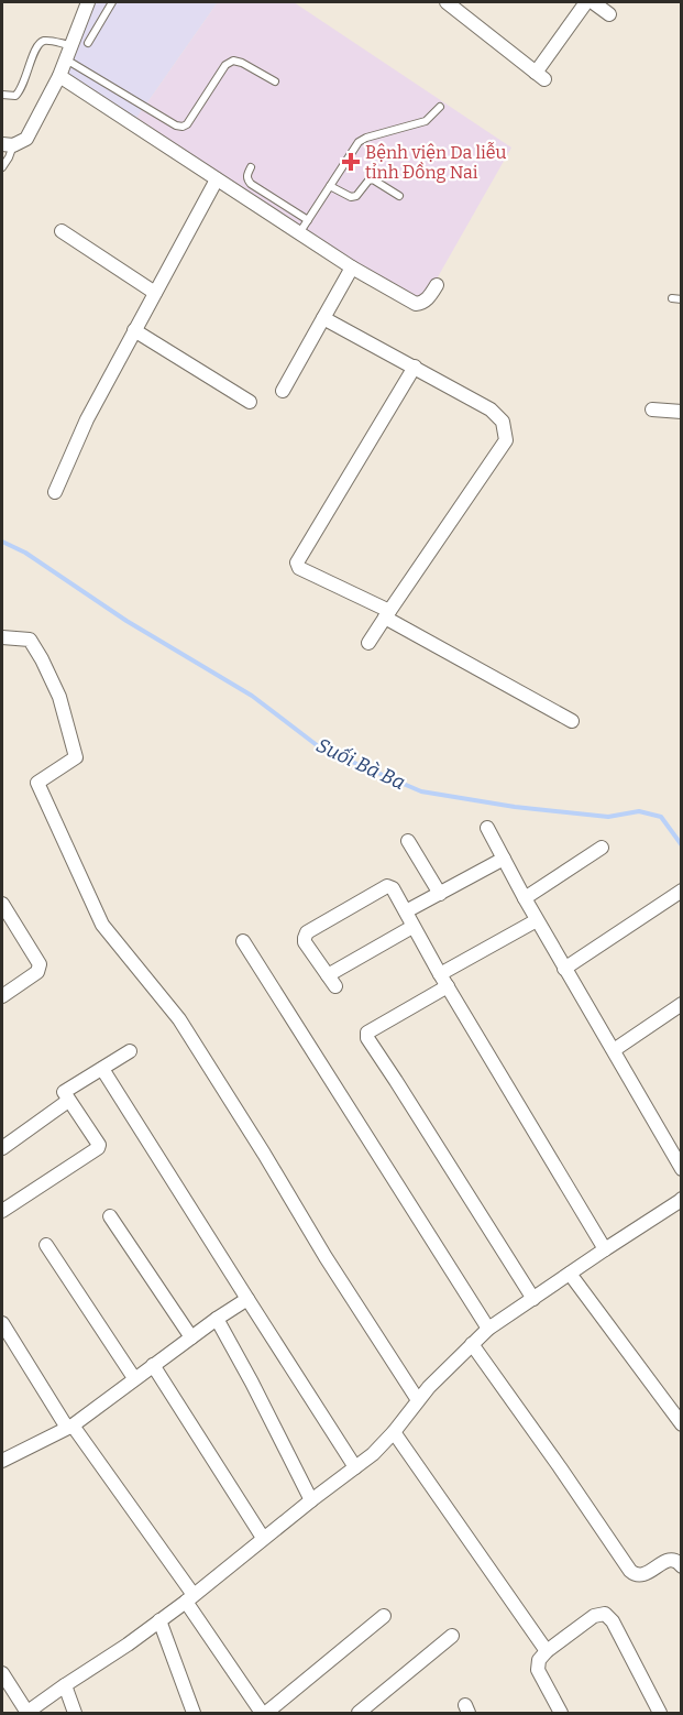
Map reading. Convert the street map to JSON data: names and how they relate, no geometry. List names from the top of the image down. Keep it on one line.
{"water":["Suối Bà Ba"],"places":{"health":["Bệnh viện Da liễu tỉnh Đồng Nai"]}}
